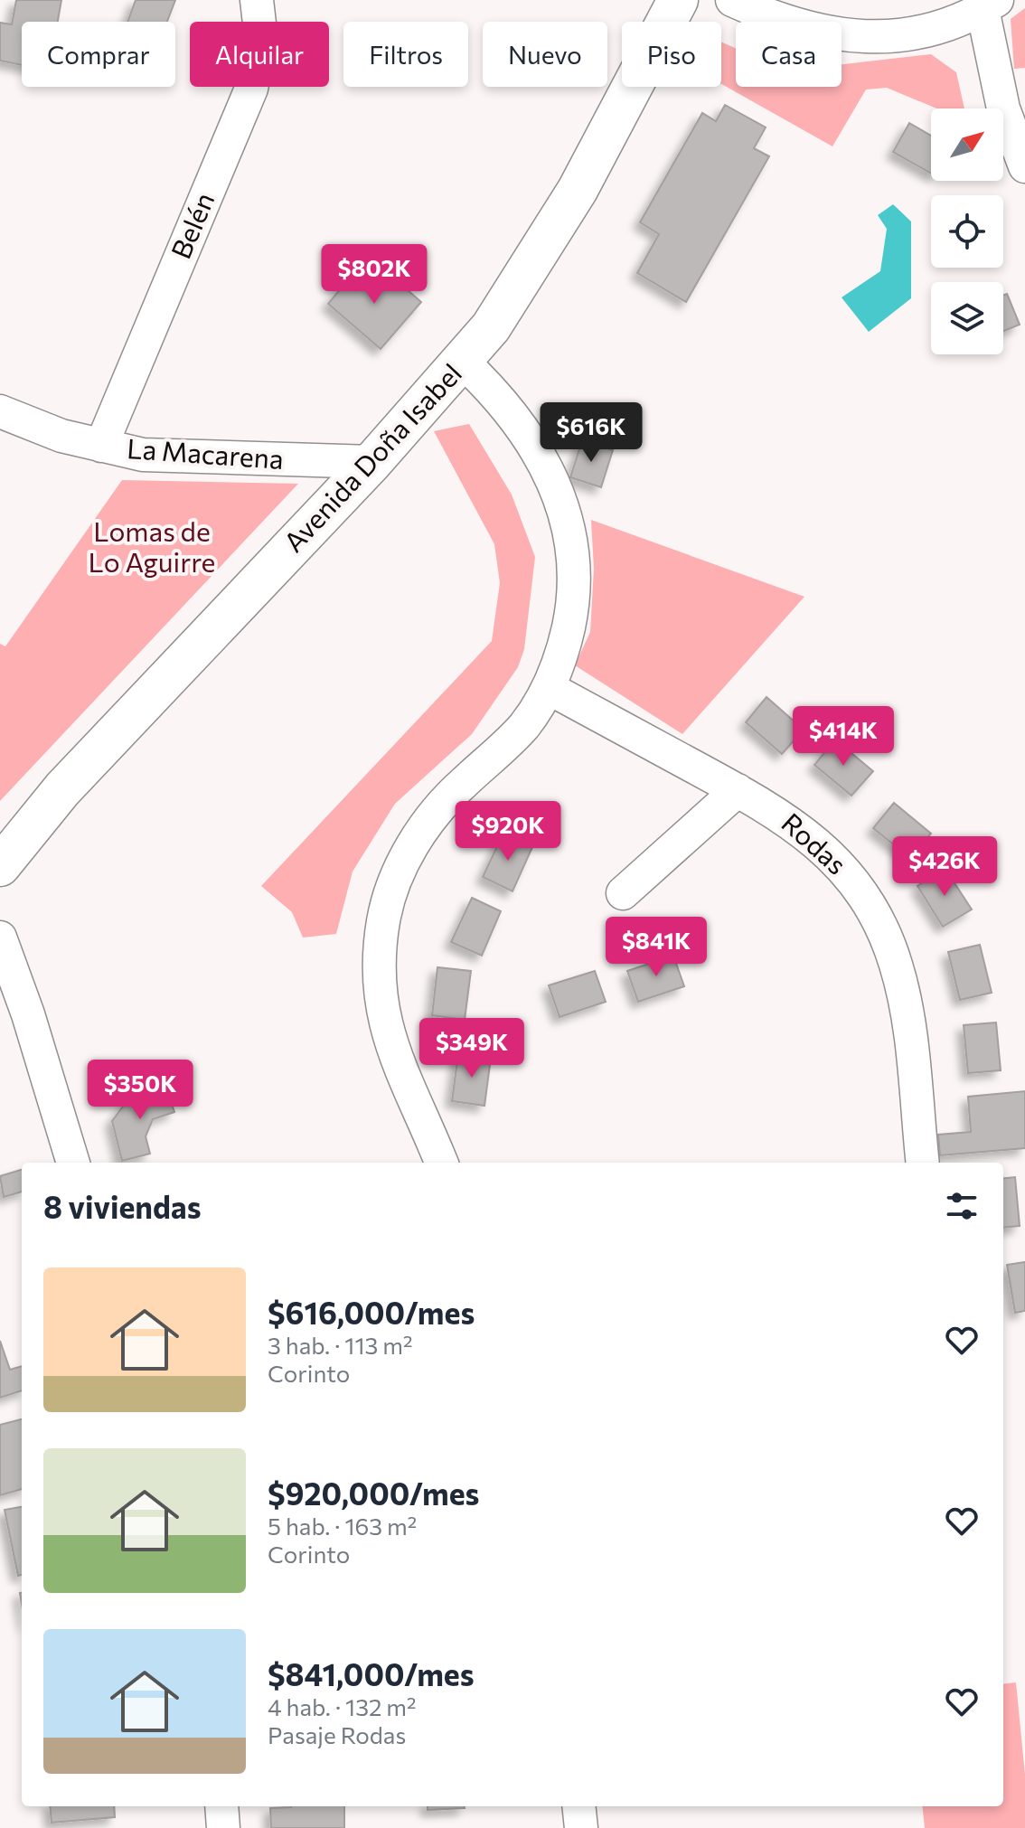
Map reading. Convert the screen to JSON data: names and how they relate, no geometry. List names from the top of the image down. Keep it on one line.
{"streets":{"street":["Belén","La Macarena","Avenida Doña Isabel","Rodas"]},"crossings":[["Belén","La Macarena"],["La Macarena","Avenida Doña Isabel"]],"parks":["Lomas de Lo Aguirre"],"north":"top right","page":{"chip":["Comprar","Alquilar","Filtros","Nuevo","Piso","Casa"],"price":["$802K","$616K","$414K","$920K","$426K","$841K","$349K","$350K"],"heading":"8 viviendas","list":[{"name":"$616,000/mes","note":"3 hab. · 113 m² · Corinto"},{"name":"$920,000/mes","note":"5 hab. · 163 m² · Corinto"},{"name":"$841,000/mes","note":"4 hab. · 132 m² · Pasaje Rodas"}]}}
